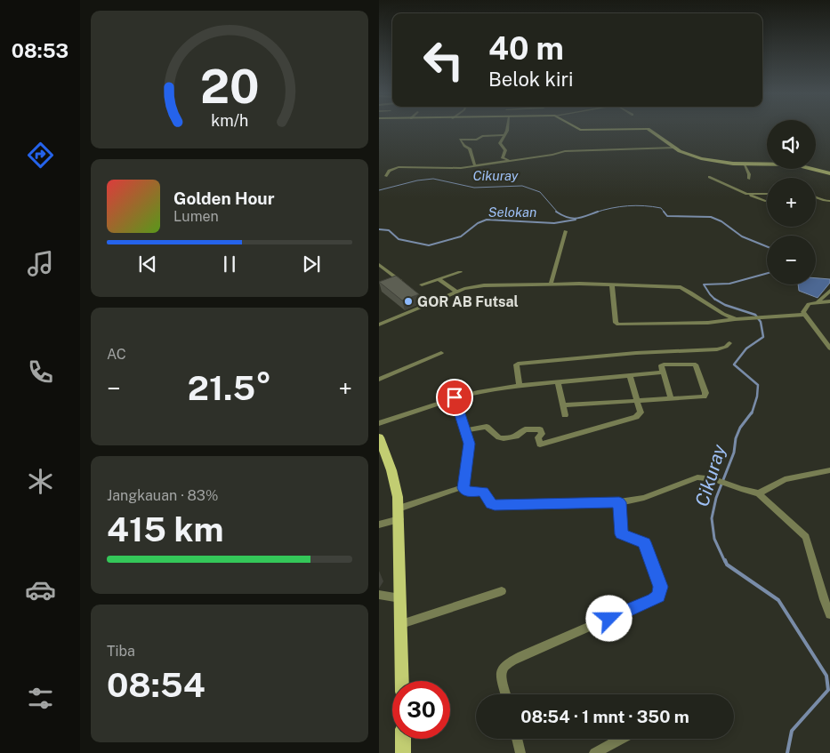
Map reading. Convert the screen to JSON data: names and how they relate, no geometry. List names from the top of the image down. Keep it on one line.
{"water":["Cikuray","Selokan"],"places":["GOR AB Futsal"],"page":{"tabs":"08:53","turn":["40 m","Belok kiri"],"map_buttons":["+","−"],"song":["Golden Hour","Lumen"],"tile":["AC",["Jangkauan · 83%","415 km"],["Tiba","08:54"]],"heat":["−","21.5°","+"],"limit":"30","trip":"08:54 · 1 mnt · 350 m","gauge":["20","km/h"]}}
